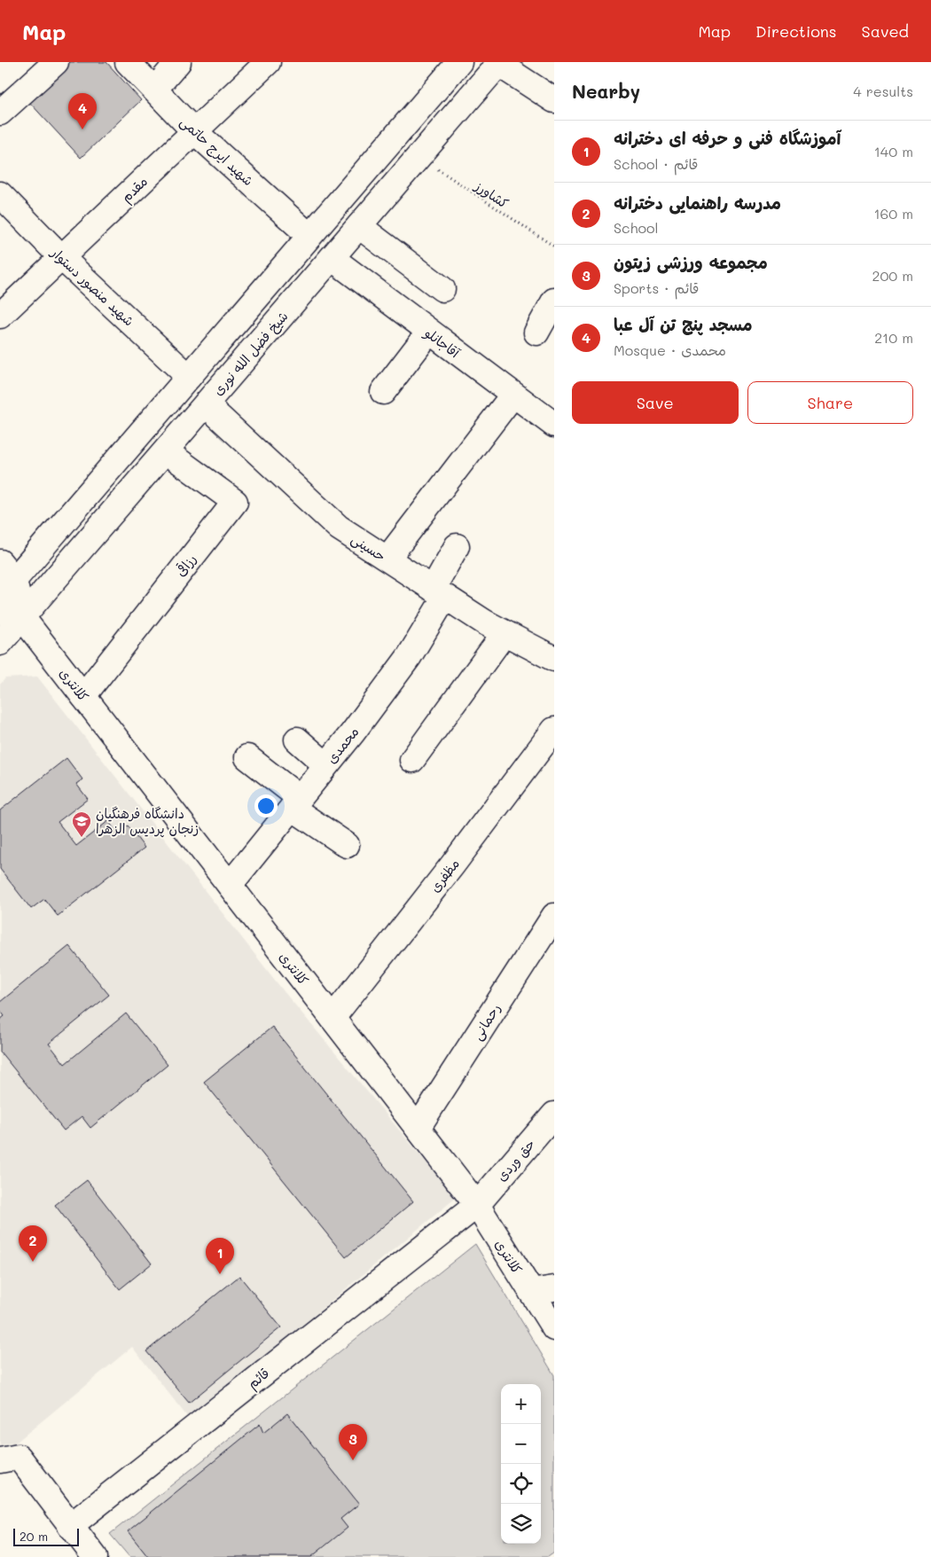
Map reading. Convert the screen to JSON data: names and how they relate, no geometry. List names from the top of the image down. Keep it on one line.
{"streets":{"street":["شهید ایرج حاتمی","مقدم","شهید منصور دستوار","آقاجانلو","شیخ فضل الله نوری","حسینی","رزاقی","کلانتری","محمدی","مظفری","رحمانی","حق وردی","قائم"],"path":["کشاورز"]},"crossings":[["شهید ایرج حاتمی","مقدم"],["مقدم","شهید منصور دستوار"],["کشاورز","شیخ فضل الله نوری"],["آقاجانلو","شیخ فضل الله نوری"],["شیخ فضل الله نوری","حسینی"],["شیخ فضل الله نوری","رزاقی"],["شیخ فضل الله نوری","کلانتری"],["حسینی","محمدی"],["رزاقی","کلانتری"],["کلانتری","محمدی"],["کلانتری","مظفری"],["کلانتری","رحمانی"],["کلانتری","حق وردی"],["کلانتری","قائم"],["حق وردی","قائم"]],"places":{"school or university":["دانشگاه فرهنگیان زنجان پردیس الزهرا"]},"scale_bar":"20 m","page":{"header":"Map","nav":["Map","Directions","Saved"],"heading":["Nearby","4 results"],"pins":["4","2","1","3"],"list":[{"mark":"1","name":"آموزشگاه فنی و حرفه ای دخترانه","note":"School · قائم","value":"140 m"},{"mark":"2","name":"مدرسه راهنمایی دخترانه","note":"School","value":"160 m"},{"mark":"3","name":"مجموعه ورزشی زیتون","note":"Sports · قائم","value":"200 m"},{"mark":"4","name":"مسجد پنج تن آل عبا","note":"Mosque · محمدی","value":"210 m"}],"buttons":["Save","Share"],"map_buttons":["+","−"],"scale":"20 m"}}
